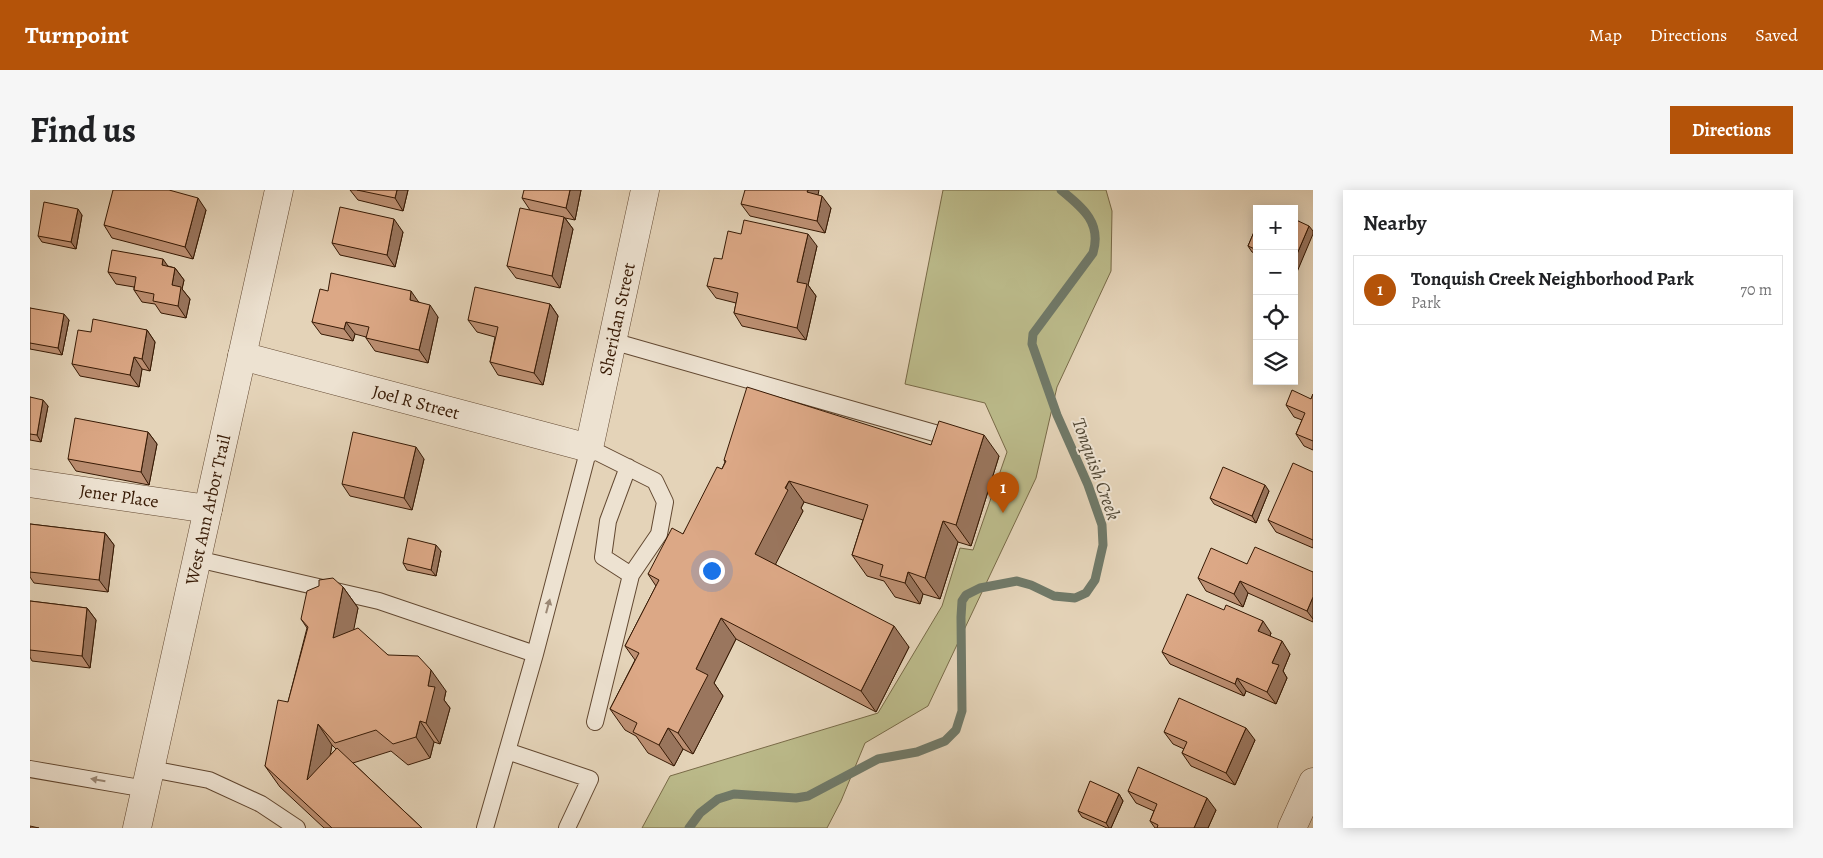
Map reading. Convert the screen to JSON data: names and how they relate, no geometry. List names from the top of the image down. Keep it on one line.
{"streets":{"street":["Sheridan Street","Joel R Street","Jener Place","West Ann Arbor Trail"]},"crossings":[["Sheridan Street","Joel R Street"],["Joel R Street","West Ann Arbor Trail"],["Jener Place","West Ann Arbor Trail"]],"water":["Tonquish Creek"],"page":{"header":"Turnpoint","nav":["Map","Directions","Saved"],"title":"Find us","buttons":"Directions","heading":"Nearby","map_buttons":["+","−"],"list":[{"mark":"1","name":"Tonquish Creek Neighborhood Park","note":"Park","value":"70 m"}],"pins":"1"}}
